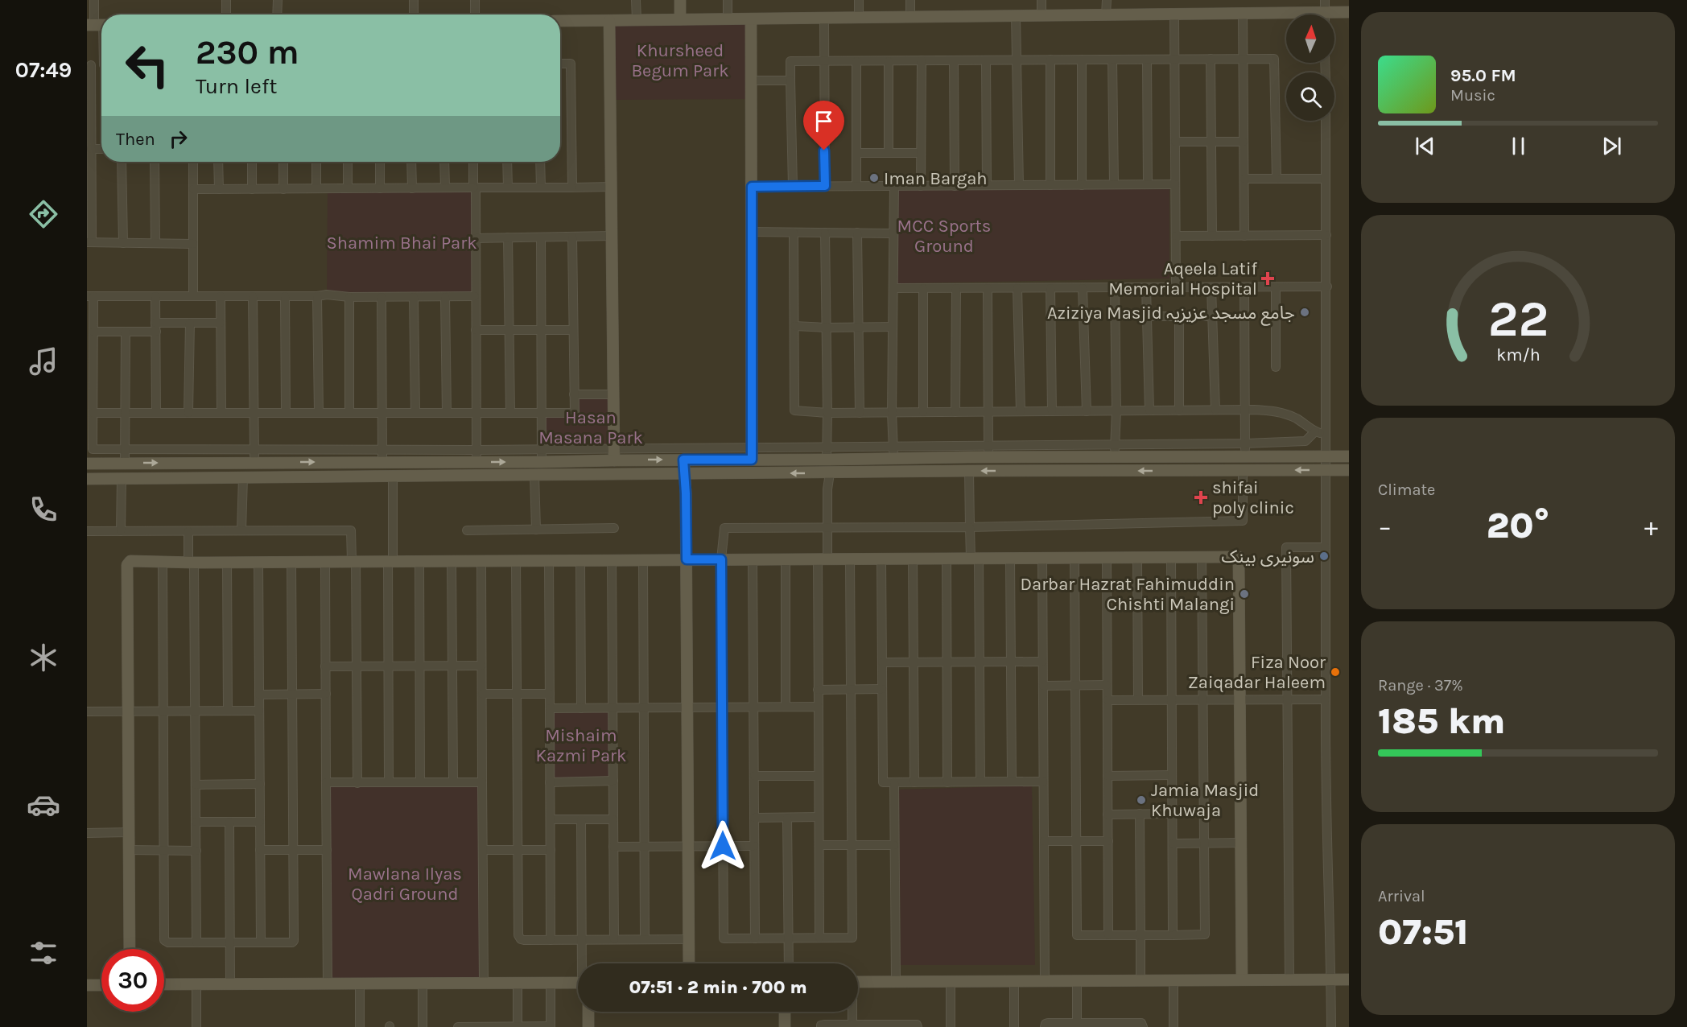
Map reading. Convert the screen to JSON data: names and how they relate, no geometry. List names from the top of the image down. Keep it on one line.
{"parks":["Khursheed Begum Park","MCC Sports Ground","Shamim Bhai Park","Hasan Masana Park","Mishaim Kazmi Park","Mawlana Ilyas Qadri Ground"],"places":{"other":["Iman Bargah","Aziziya Masjid جامع مسجد عزیزیہ","سونیری بینک","Darbar Hazrat Fahimuddin Chishti Malangi","Fiza Noor Zaiqadar Haleem","Jamia Masjid Khuwaja"],"health":["Aqeela Latif Memorial Hospital","shifai poly clinic"]},"north":"top","page":{"tabs":"07:49","turn":["230 m","Turn left"],"song":["95.0 FM","Music"],"then":"Then","tile":["Climate",["Range · 37%","185 km"],["Arrival","07:51"]],"heat":["−","20°","+"],"limit":"30","trip":"07:51 · 2 min · 700 m","gauge":["22","km/h"]}}
